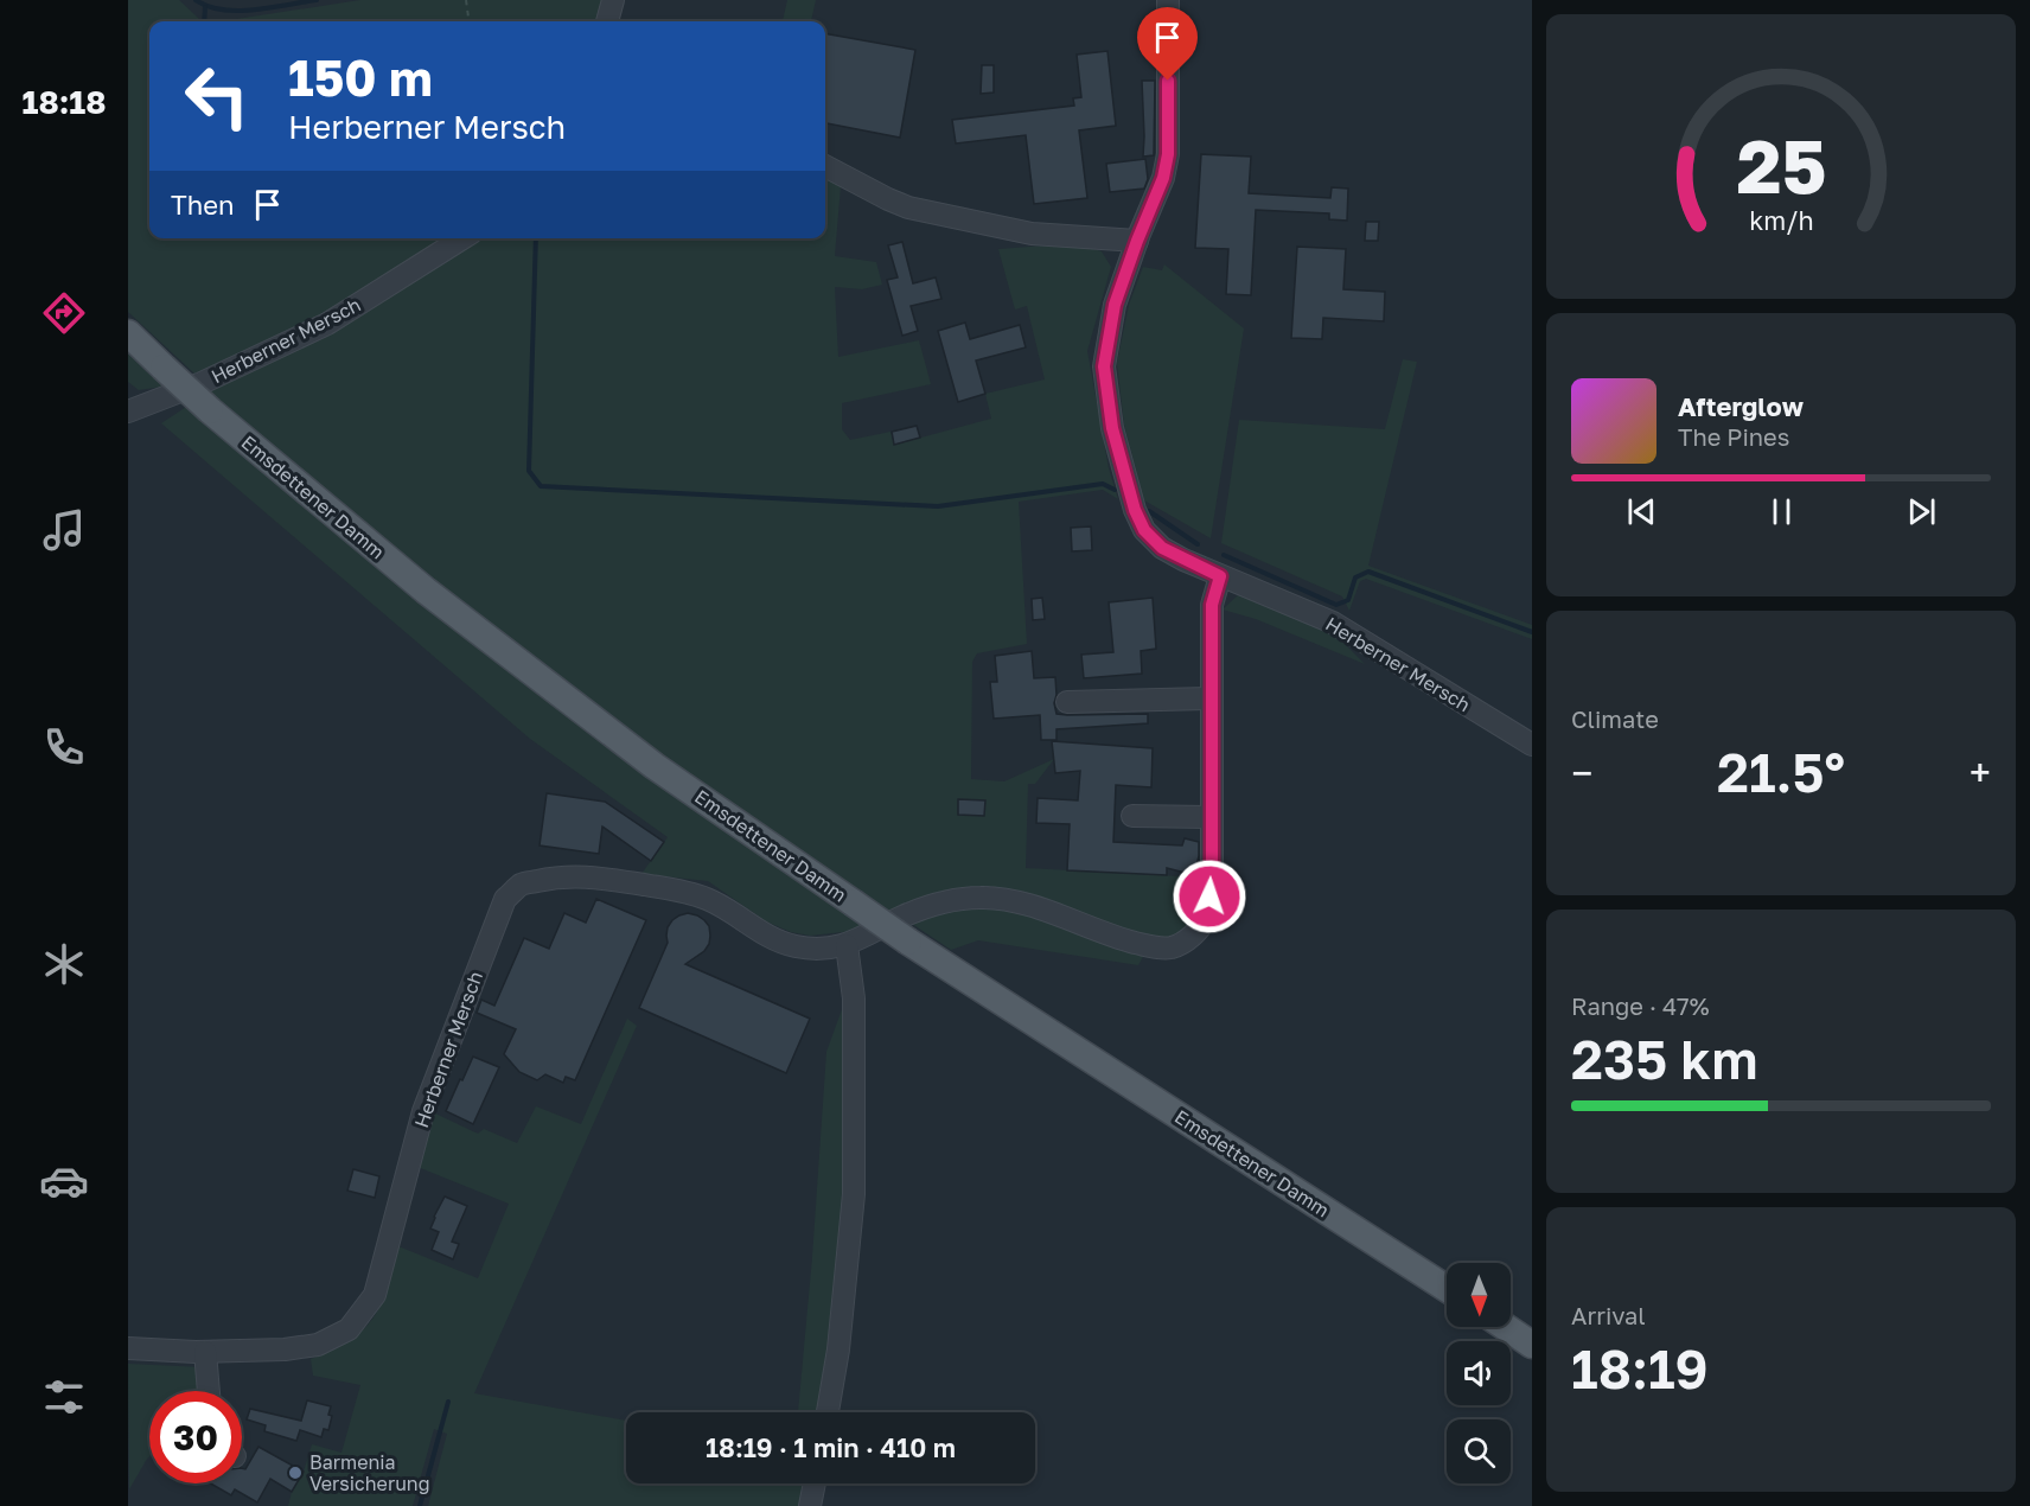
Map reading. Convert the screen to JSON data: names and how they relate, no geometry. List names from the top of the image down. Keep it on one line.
{"streets":{"main road":["Emsdettener Damm"],"street":["Herberner Mersch"]},"places":["Barmenia Versicherung"],"north":"bottom","page":{"tabs":"18:18","turn":["150 m","Herberner Mersch"],"then":"Then","song":["Afterglow","The Pines"],"tile":["Climate",["Range · 47%","235 km"],["Arrival","18:19"]],"heat":["−","21.5°","+"],"limit":"30","trip":"18:19 · 1 min · 410 m","gauge":["25","km/h"]}}
